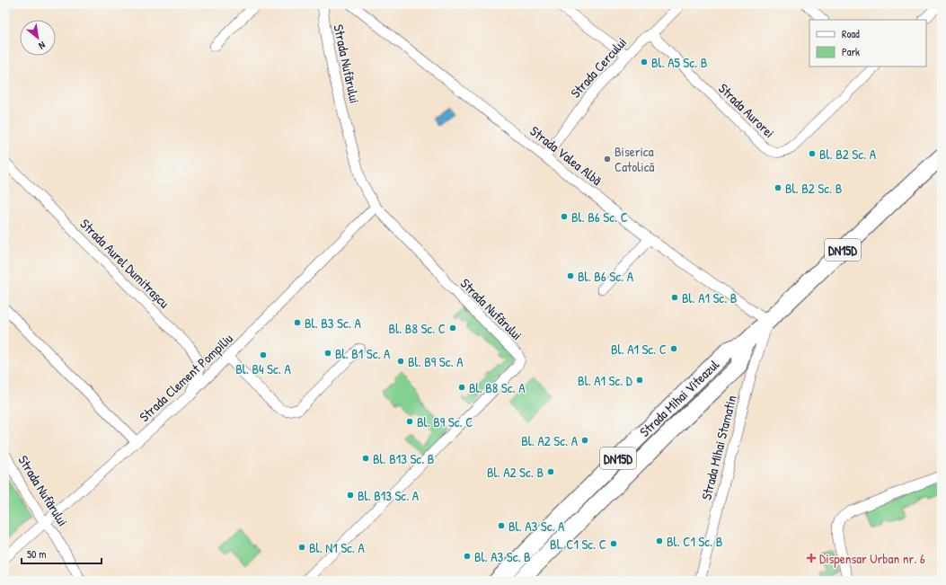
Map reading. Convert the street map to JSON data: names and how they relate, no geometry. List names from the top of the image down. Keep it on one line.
{"streets":{"main road":["DN15D","Strada Mihai Viteazul"],"street":["Strada Nufărului","Strada Cercului","Strada Aurorei","Strada Valea Albă","Strada Aurel Dumitrașcu","Strada Clement Pompiliu","Strada Mihai Stamatin"]},"crossings":[["Strada Nufărului","Strada Clement Pompiliu"],["Strada Cercului","Strada Aurorei"],["Strada Cercului","Strada Valea Albă"],["Strada Valea Albă","Strada Mihai Viteazul"],["Strada Valea Albă","Strada Mihai Stamatin"],["Strada Aurel Dumitrașcu","Strada Clement Pompiliu"],["Strada Mihai Viteazul","Strada Mihai Stamatin"]],"places":{"other":["Bl. A5 Sc. B","Bl. B2 Sc. A","Biserica Catolică","Bl. B2 Sc. B","Bl. B6 Sc. C","Bl. B6 Sc. A","Bl. A1 Sc. B","Bl. B3 Sc. A","Bl. B8 Sc. C","Bl. A1 Sc. C","Bl. B1 Sc. A","Bl. B4 Sc. A","Bl. B9 Sc. A","Bl. A1 Sc. D","Bl. B8 Sc. A","Bl. B9 Sc. C","Bl. A2 Sc. A","Bl. B13 Sc. B","Bl. A2 Sc. B","Bl. B13 Sc. A","Bl. A3 Sc. A","Bl. C1 Sc. B","Bl. C1 Sc. C","Bl. N1 Sc. A","Bl. A3 Sc. B"],"health":["Dispensar Urban nr. 6"]},"legend":["Road","Park"],"scale_bar":"50 m","north":"bottom right"}
